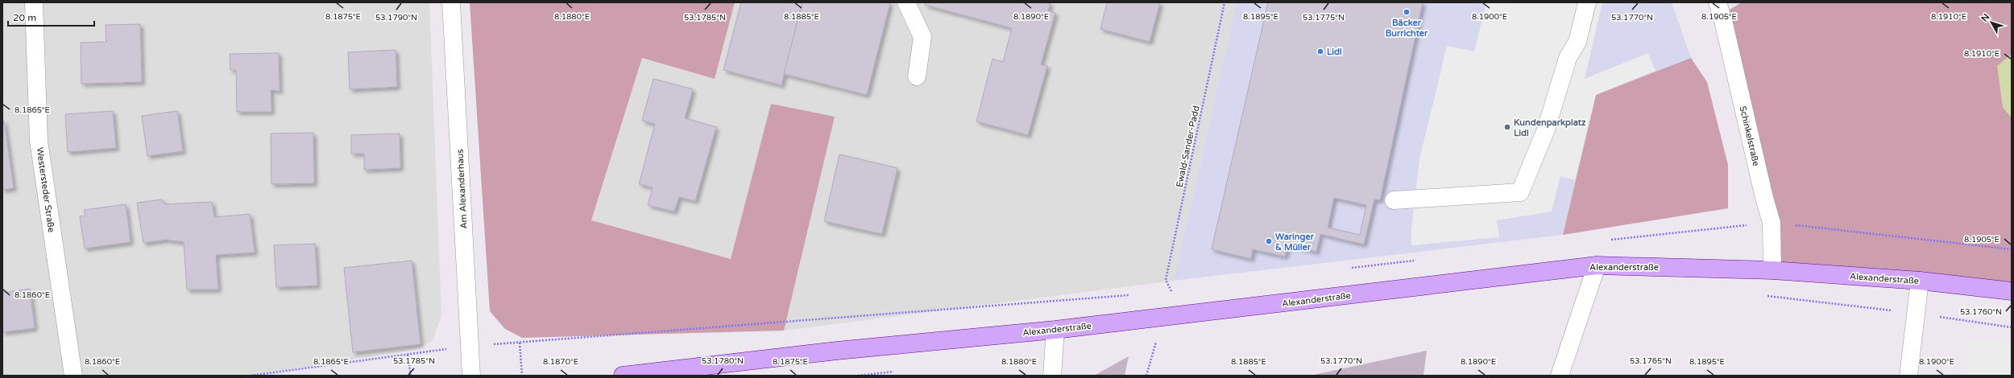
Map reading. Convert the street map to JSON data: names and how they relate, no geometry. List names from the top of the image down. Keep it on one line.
{"streets":{"main road":["Alexanderstraße"],"street":["Schinkelstraße","Am Alexanderhaus","Westersteder Straße"],"path":["Ewald-Sander-Padd"]},"crossings":[["Schinkelstraße","Alexanderstraße"]],"places":["Bäcker Burrichter","Lidl","Kundenparkplatz Lidl","Waringer & Müller"],"scale_bar":"20 m","north":"top left","coordinates":["8.1875°E","8.1880°E","8.1885°E","8.1890°E","8.1895°E","8.1900°E","8.1905°E","8.1910°E","53.1790°N","53.1785°N","53.1775°N","53.1770°N","8.1865°E","8.1860°E","53.1760°N","53.1780°N","53.1765°N","8.1870°E"]}
